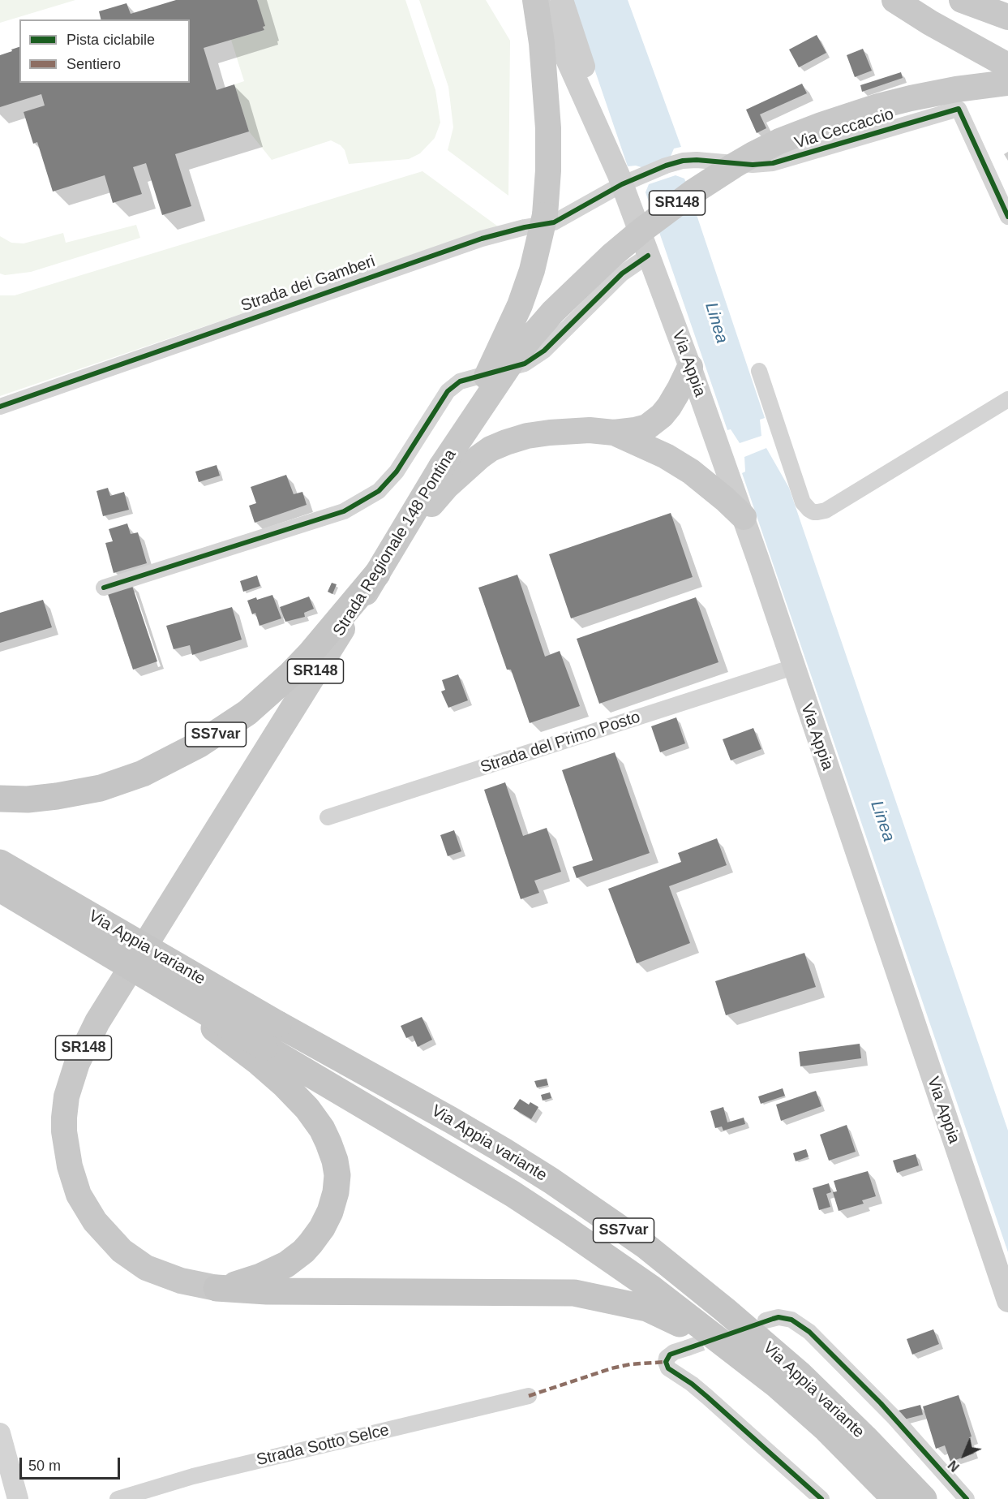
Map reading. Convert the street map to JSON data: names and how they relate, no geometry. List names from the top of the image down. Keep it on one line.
{"streets":{"highway":["SS7var","Via Appia variante"],"main road":["SR148","Via Appia","Strada Regionale 148 Pontina"],"street":["Via Ceccaccio","Strada dei Gamberi","Strada del Primo Posto","Strada Sotto Selce"]},"crossings":[["Via Ceccaccio","Strada dei Gamberi"],["Via Ceccaccio","Via Appia"],["SR148","Via Appia"],["SR148","Strada Regionale 148 Pontina"],["SR148","SS7var"],["Strada dei Gamberi","Via Appia"],["Via Appia","Strada del Primo Posto"],["Strada Regionale 148 Pontina","SS7var"]],"water":["Linea"],"legend":["Pista ciclabile","Sentiero"],"scale_bar":"50 m","north":"bottom left"}
